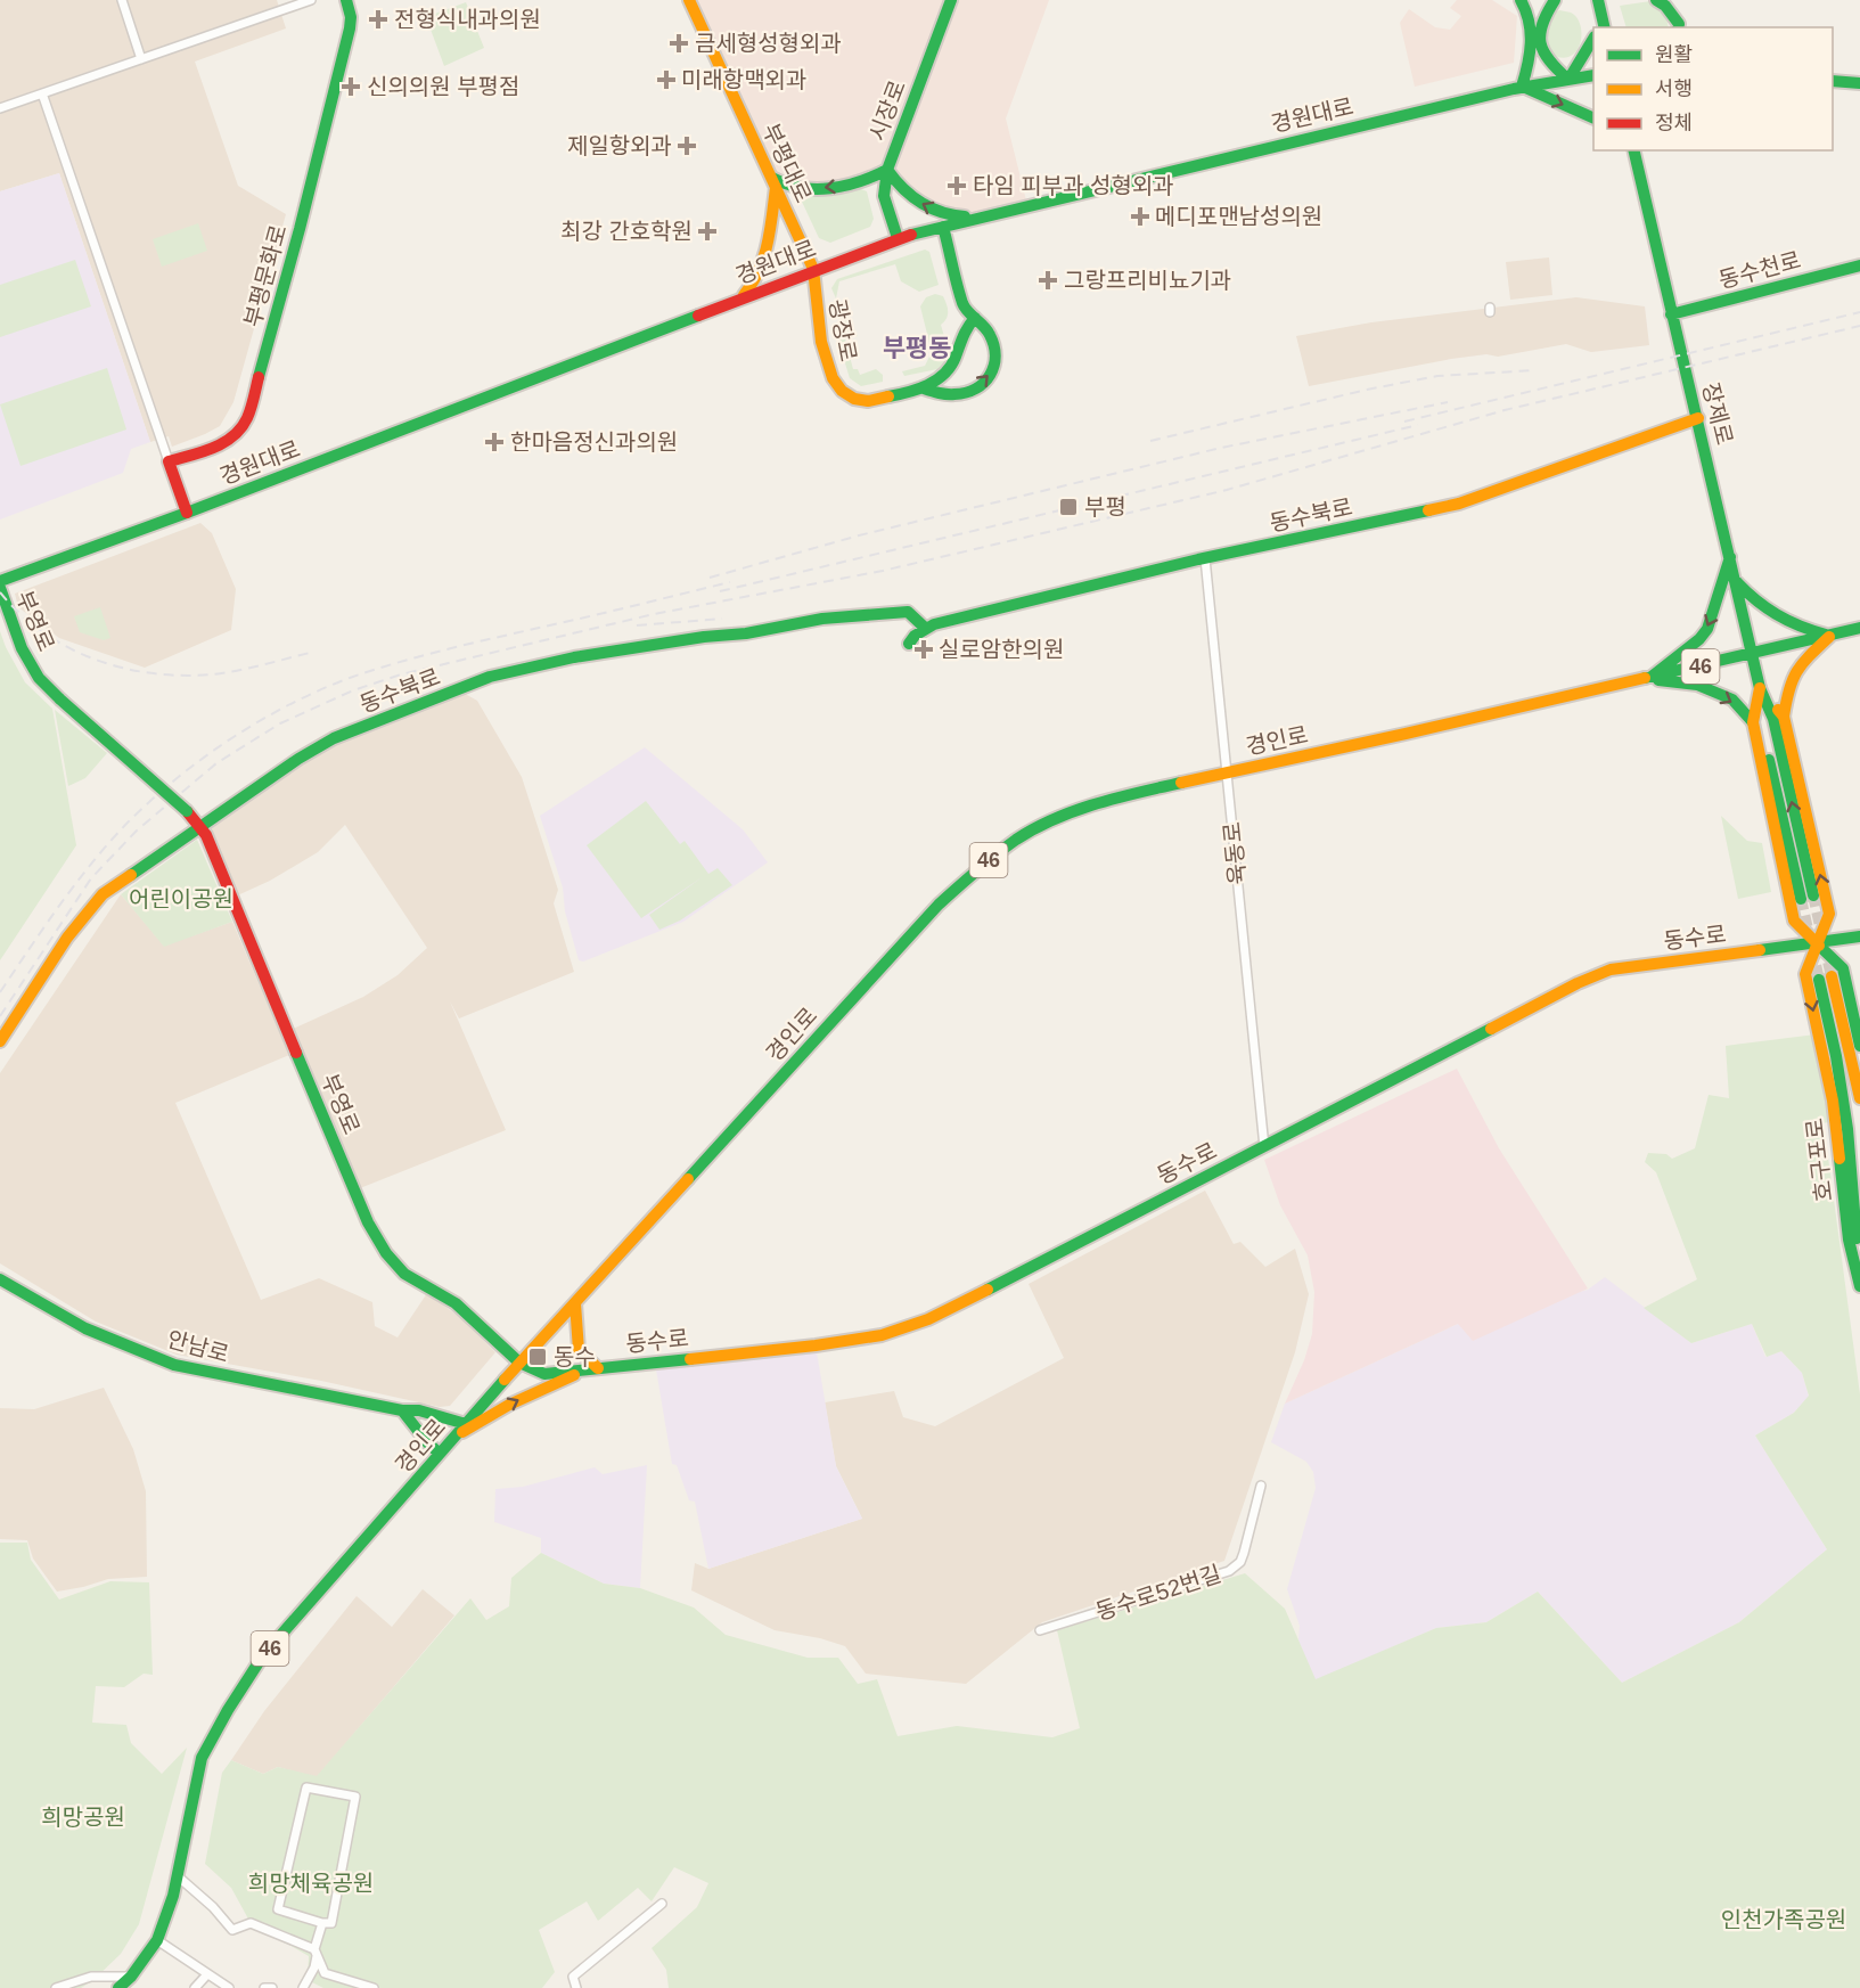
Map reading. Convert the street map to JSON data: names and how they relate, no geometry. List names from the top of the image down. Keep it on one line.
{"streets":{"main road":["시장로","경원대로","부평대로","동수천로","부평문화로","광장로","장제로","동수북로","부영로","46","경인로","동수로","호구포로","안남로"],"street":["육동로","동수로52번길"]},"crossings":[["시장로","경원대로"],["시장로","부평대로"],["시장로","광장로"],["경원대로","부평대로"],["경원대로","광장로"],["부평대로","광장로"],["동수천로","장제로"],["장제로","동수북로"],["장제로","경인로"],["동수북로","부영로"],["동수북로","육동로"],["부영로","경인로"],["부영로","동수로"],["경인로","육동로"],["경인로","동수로"],["경인로","안남로"],["육동로","동수로"],["동수로","호구포로"]],"districts":["부평동"],"parks":["어린이공원","희망공원","희망체육공원","인천가족공원"],"places":{"health":["전형식내과의원","금세형성형외과","미래항맥외과","신의의원 부평점","제일항외과","타임 피부과 성형외과","메디포맨남성의원","최강 간호학원","그랑프리비뇨기과","한마음정신과의원","실로암한의원"],"transit":["부평","동수"]},"legend":["원활","서행","정체"]}
